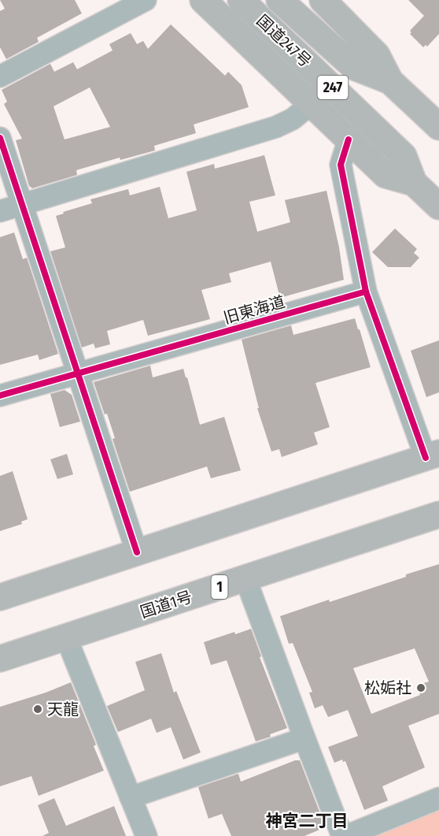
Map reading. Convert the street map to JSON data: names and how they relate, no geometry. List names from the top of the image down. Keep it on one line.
{"streets":{"highway":["国道247号","247","1","国道1号"],"street":["旧東海道"]},"crossings":[["国道247号","247"]],"districts":["神宮二丁目"],"places":["松姤社","天龍"]}
